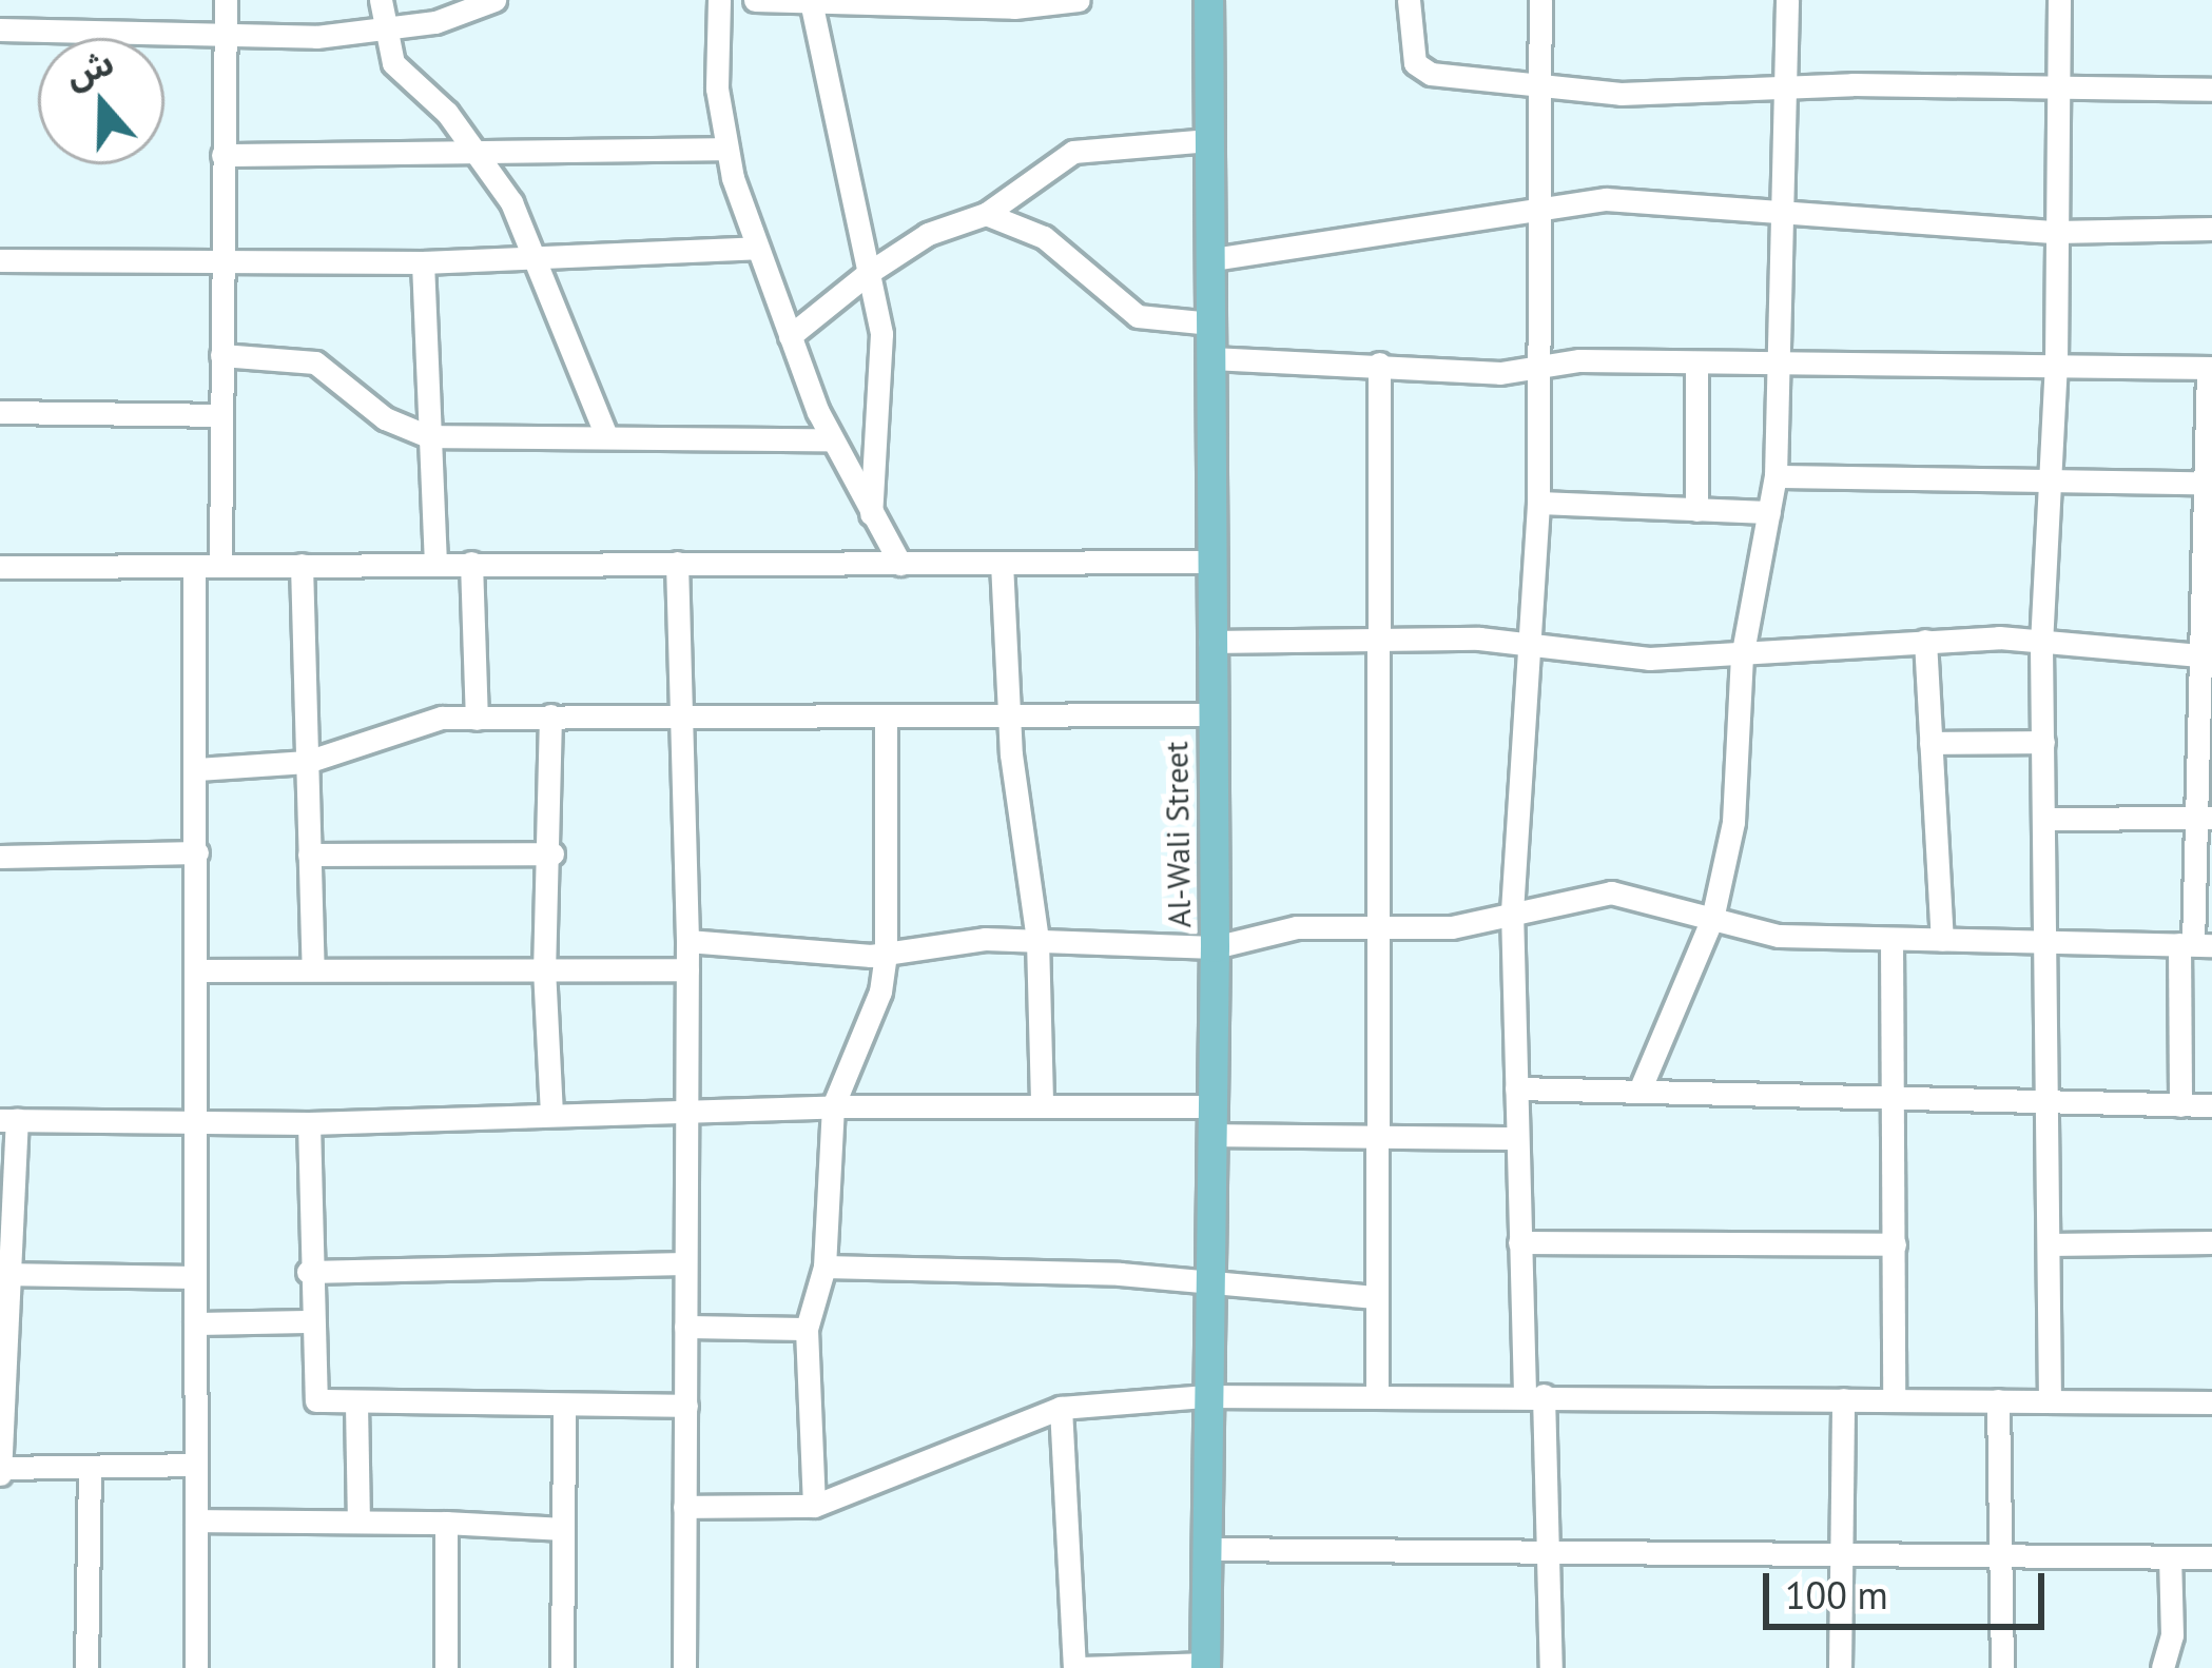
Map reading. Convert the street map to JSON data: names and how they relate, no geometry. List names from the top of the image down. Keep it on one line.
{"streets":{"main road":["Al-Wali Street"]},"scale_bar":"100 m","north":"top"}
